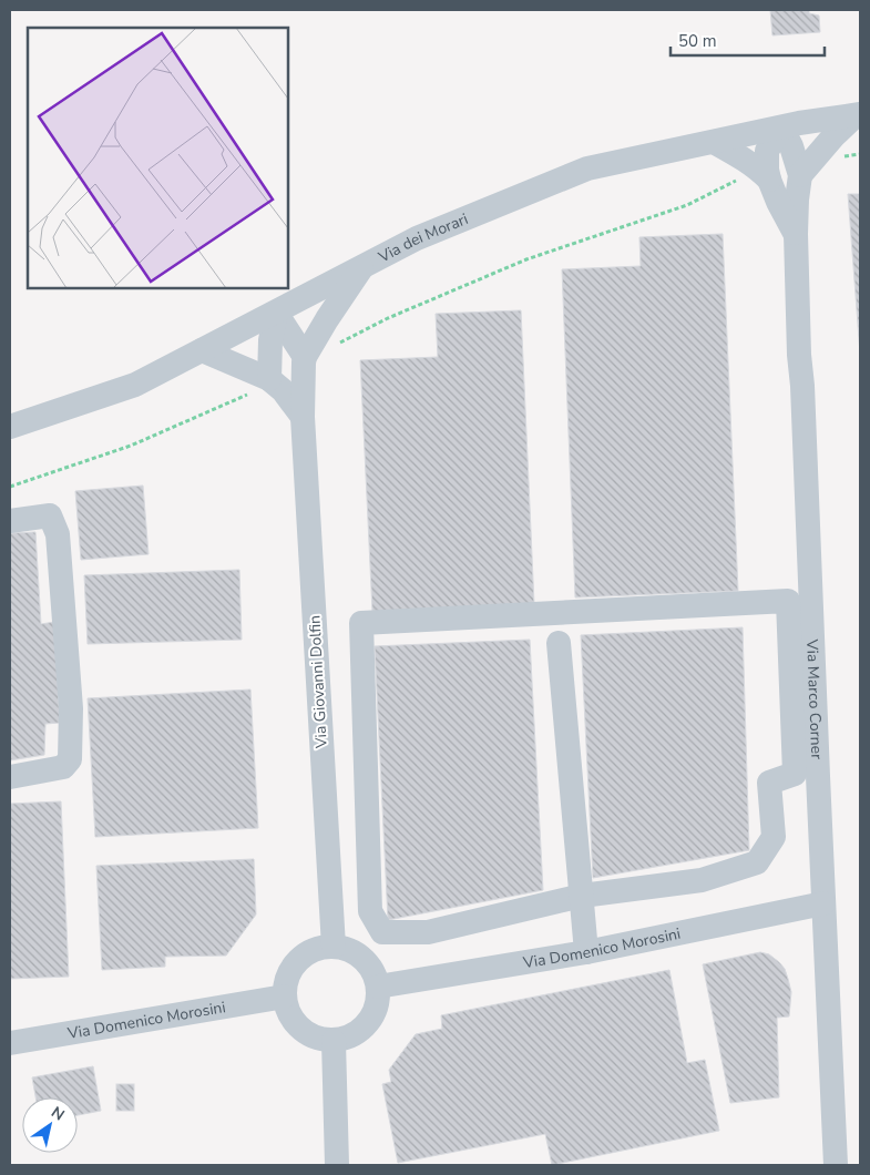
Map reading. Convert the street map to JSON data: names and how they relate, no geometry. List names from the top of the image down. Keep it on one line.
{"streets":{"street":["Via dei Morari","Via Giovanni Dolfin","Via Marco Corner","Via Domenico Morosini"]},"crossings":[["Via dei Morari","Via Giovanni Dolfin"],["Via dei Morari","Via Marco Corner"],["Via Giovanni Dolfin","Via Domenico Morosini"],["Via Marco Corner","Via Domenico Morosini"]],"scale_bar":"50 m","north":"top right"}
